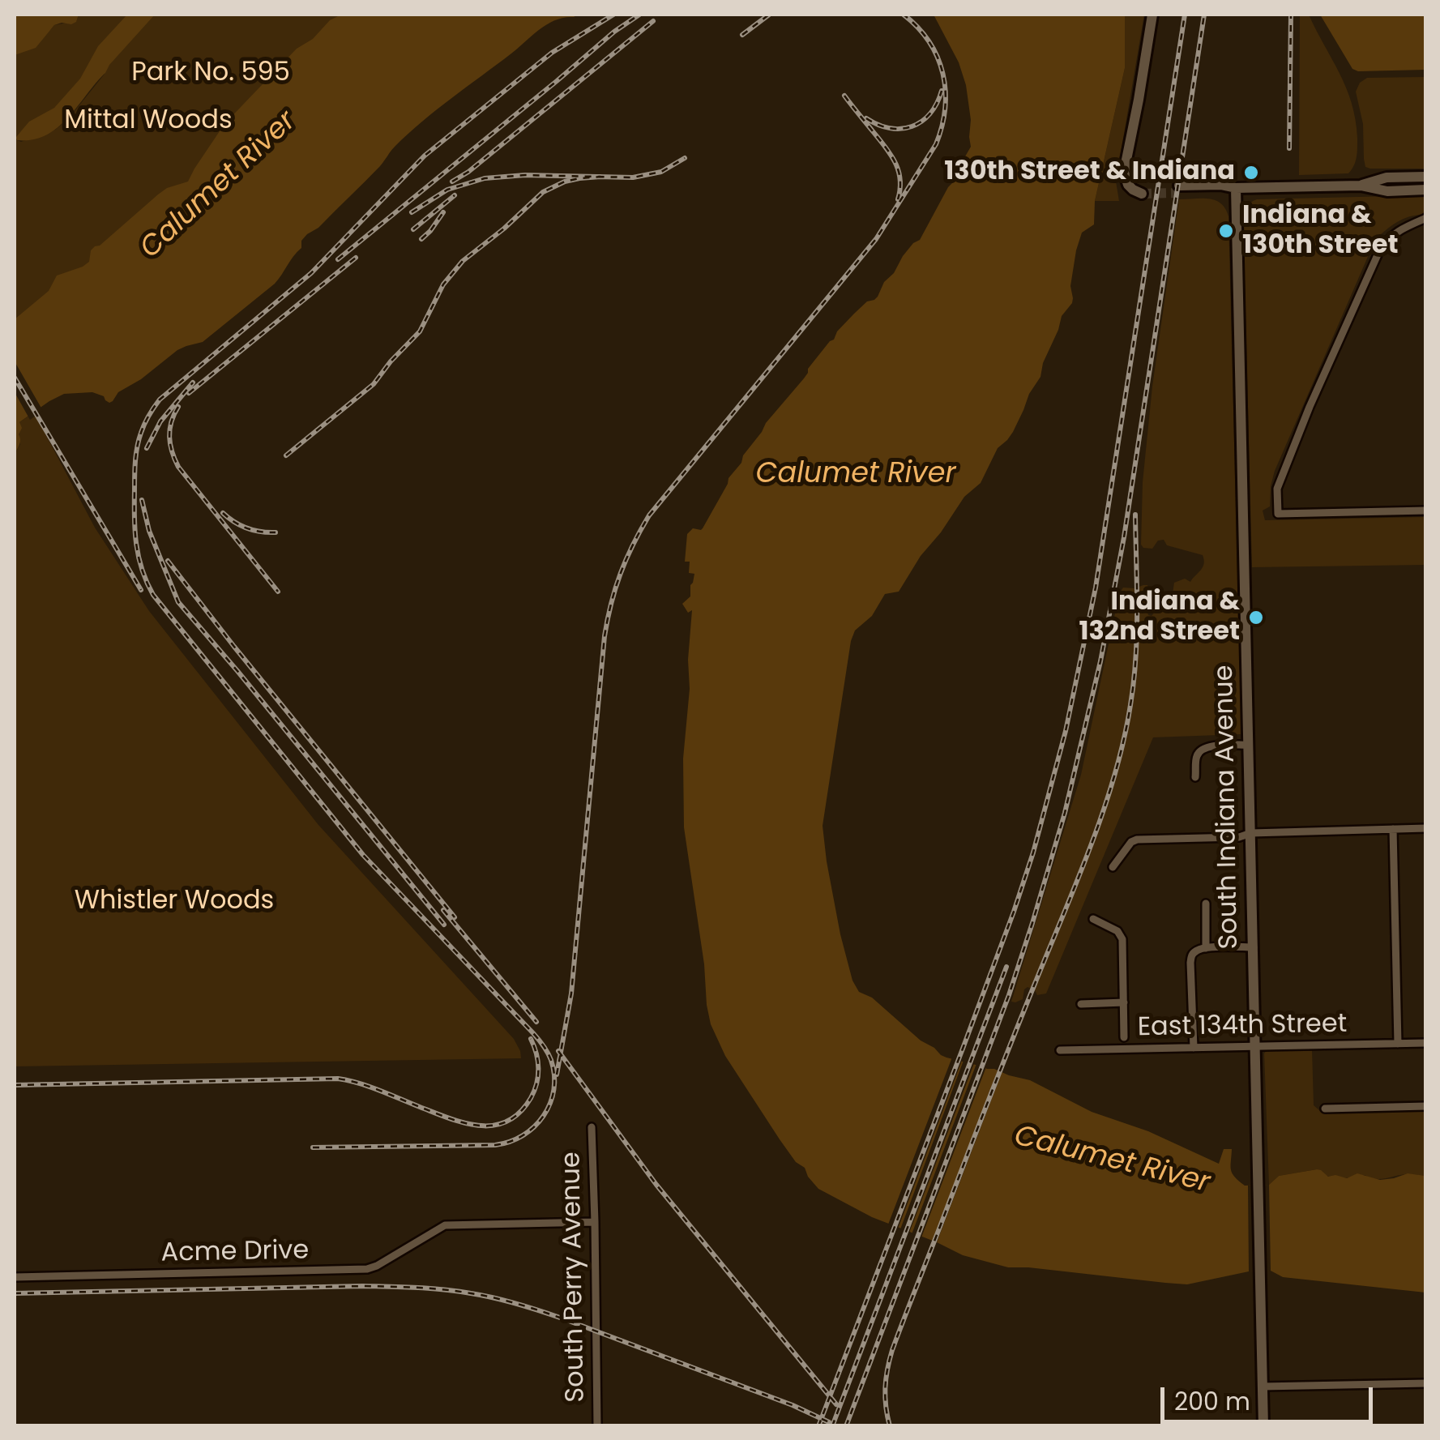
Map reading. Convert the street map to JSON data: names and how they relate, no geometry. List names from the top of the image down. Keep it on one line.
{"streets":{"main road":["South Indiana Avenue"],"street":["East 134th Street","Acme Drive","South Perry Avenue"]},"crossings":[["South Indiana Avenue","East 134th Street"],["Acme Drive","South Perry Avenue"]],"water":["Calumet River"],"parks":["Park No. 595","Mittal Woods","Whistler Woods"],"places":["130th Street & Indiana","Indiana & 130th Street","Indiana & 132nd Street"],"scale_bar":"200 m"}
